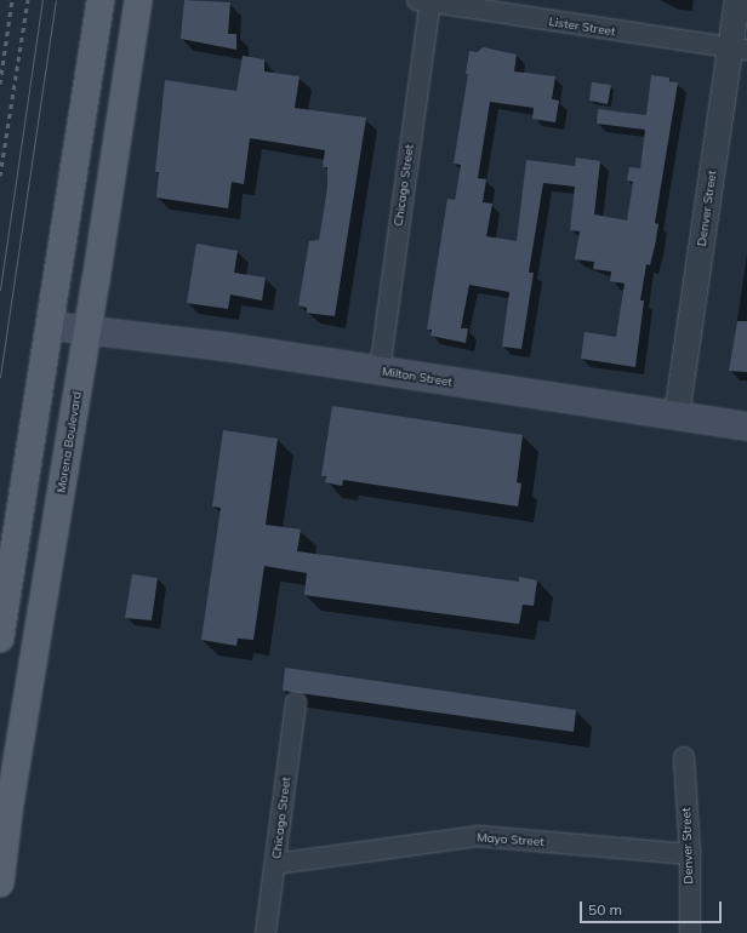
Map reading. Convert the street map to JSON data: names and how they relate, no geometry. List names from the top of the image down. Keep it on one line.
{"streets":{"main road":["Milton Street","Morena Boulevard"],"street":["Lister Street","Chicago Street","Denver Street","Mayo Street"]},"crossings":[["Lister Street","Chicago Street"],["Lister Street","Denver Street"],["Chicago Street","Milton Street"],["Chicago Street","Mayo Street"],["Denver Street","Milton Street"],["Denver Street","Mayo Street"],["Milton Street","Morena Boulevard"]],"scale_bar":"50 m"}
